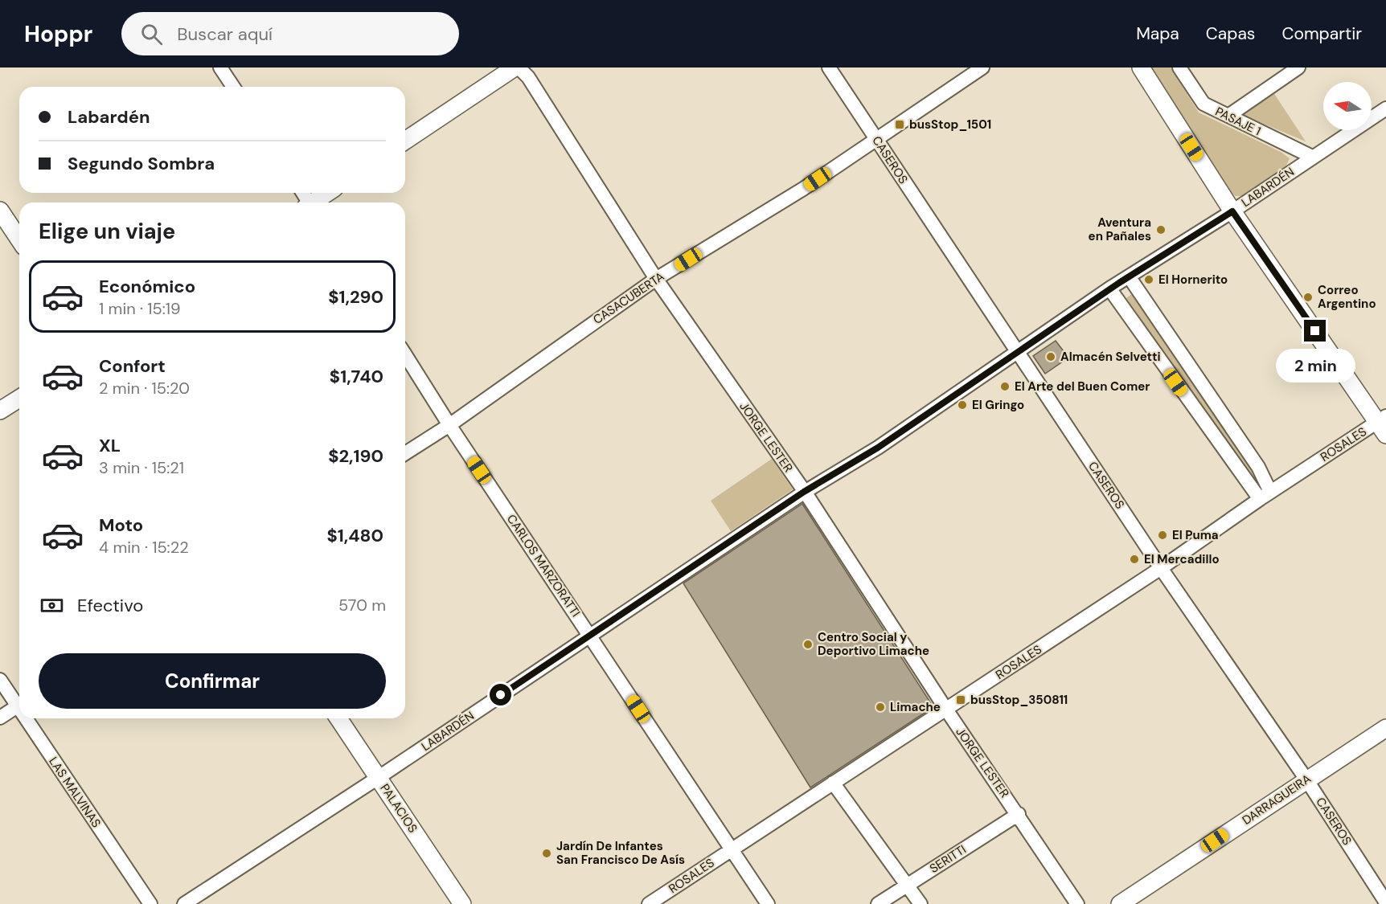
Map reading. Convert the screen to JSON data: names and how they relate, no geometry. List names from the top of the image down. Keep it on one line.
{"streets":{"street":["PASAJE 1","CASEROS","LABARDÉN","CASACUBERTA","JORGE LESTER","ROSALES","CARLOS MARZORATTI","LAS MALVINAS","DARRAGUEIRA","PALACIOS","SERITTI"]},"crossings":[["PASAJE 1","LABARDÉN"],["CASEROS","LABARDÉN"],["CASEROS","CASACUBERTA"],["CASEROS","ROSALES"],["CASEROS","DARRAGUEIRA"],["LABARDÉN","JORGE LESTER"],["LABARDÉN","CARLOS MARZORATTI"],["LABARDÉN","PALACIOS"],["CASACUBERTA","JORGE LESTER"],["CASACUBERTA","CARLOS MARZORATTI"],["JORGE LESTER","ROSALES"],["JORGE LESTER","SERITTI"],["ROSALES","CARLOS MARZORATTI"]],"places":{"transit":["busStop_1501","busStop_350811"],"other":["Aventura en Pañales","El Hornerito","Correo Argentino","Almacén Selvetti","El Arte del Buen Comer","El Gringo","El Puma","El Mercadillo","Centro Social y Deportivo Limache","Limache","Jardín De Infantes San Francisco De Asís"]},"north":"left","page":{"header":"Hoppr","search":"Buscar aquí","nav":["Mapa","Capas","Compartir"],"banner":["Labardén","Segundo Sombra"],"heading":"Elige un viaje","list":[{"name":"Económico","note":"1 min · 15:19","value":"$1,290"},{"name":"Confort","note":"2 min · 15:20","value":"$1,740"},{"name":"XL","note":"3 min · 15:21","value":"$2,190"},{"name":"Moto","note":"4 min · 15:22","value":"$1,480"}],"bubble":"2 min","pay":["Efectivo","570 m"],"buttons":"Confirmar"}}
